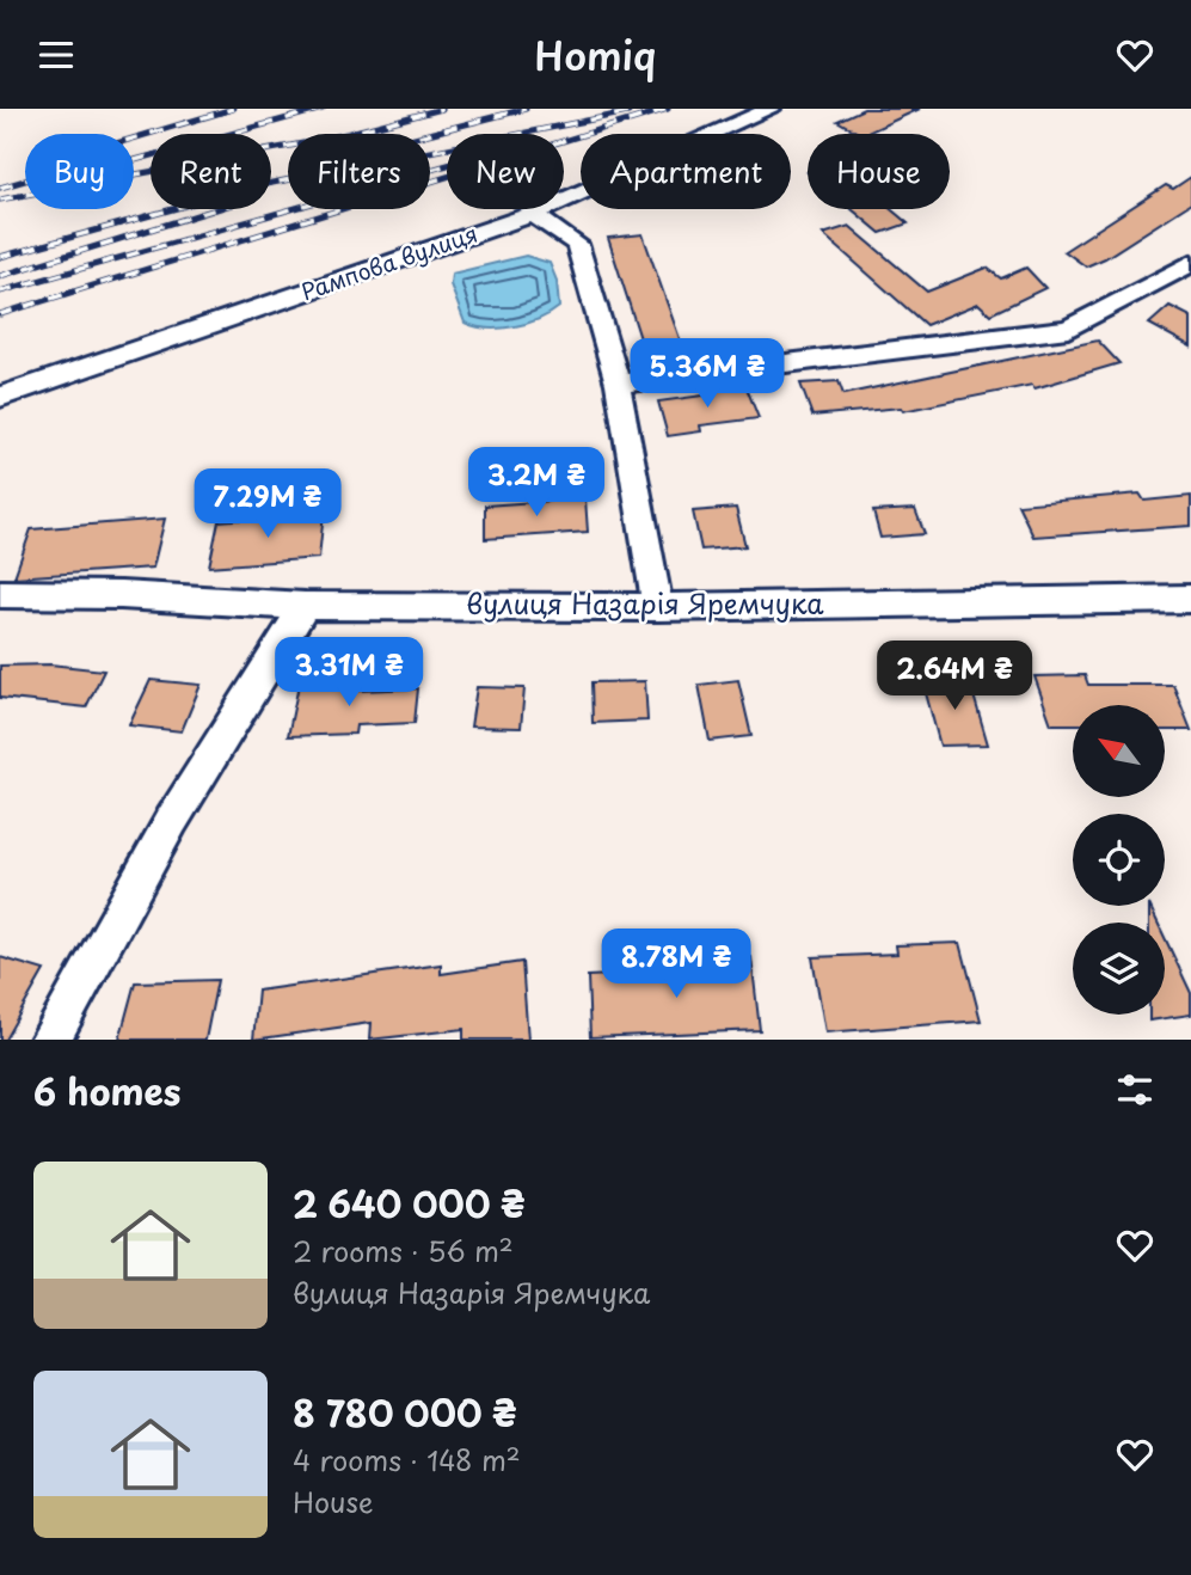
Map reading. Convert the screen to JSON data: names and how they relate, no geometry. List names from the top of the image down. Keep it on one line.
{"streets":{"street":["Рампова вулиця","вулиця Назарія Яремчука"]},"north":"top left","page":{"header":"Homiq","chip":["Buy","Rent","Filters","New","Apartment","House"],"price":["5.36M ₴","3.2M ₴","7.29M ₴","3.31M ₴","2.64M ₴","8.78M ₴"],"heading":"6 homes","list":[{"name":"2 640 000 ₴","note":"2 rooms · 56 m² · вулиця Назарія Яремчука"},{"name":"8 780 000 ₴","note":"4 rooms · 148 m² · House"}]}}
